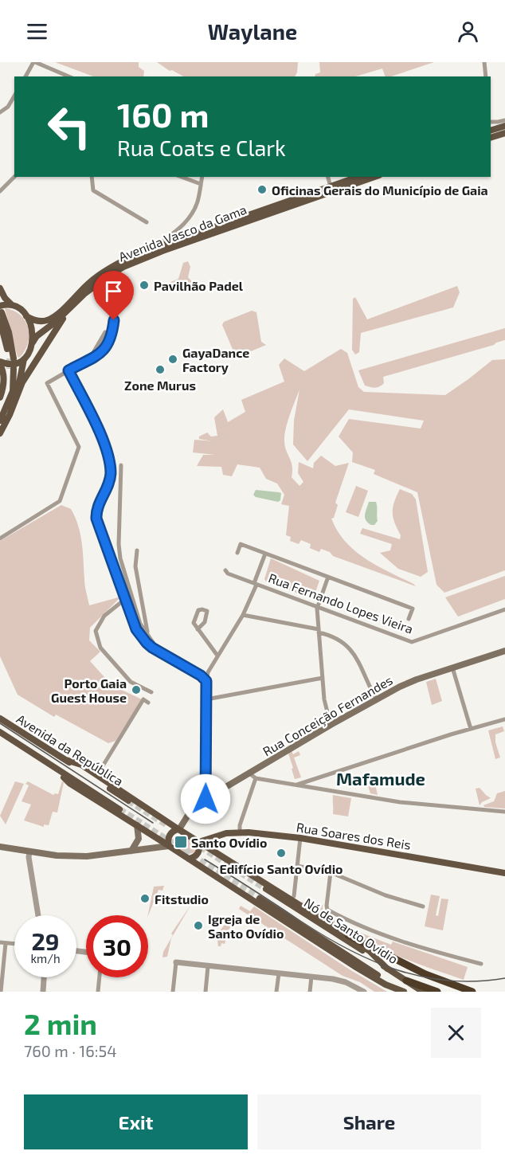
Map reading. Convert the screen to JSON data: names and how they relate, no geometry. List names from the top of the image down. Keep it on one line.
{"streets":{"main road":["Avenida Vasco da Gama","Rua Conceição Fernandes","Avenida da República","Rua Soares dos Reis","Nó de Santo Ovídio"],"street":["Rua Fernando Lopes Vieira"]},"districts":["Mafamude"],"places":{"other":["Oficinas Gerais do Município de Gaia","Pavilhão Padel","GayaDance Factory","Zone Murus","Porto Gaia Guest House","Edifício Santo Ovídio","Fitstudio","Igreja de Santo Ovídio"],"transit":["Santo Ovídio"]},"page":{"header":"Waylane","turn":["160 m","Rua Coats e Clark"],"speed":"29 km/h","limit":"30","heading":["2 min","760 m · 16:54"],"buttons":["Exit","Share"]}}
